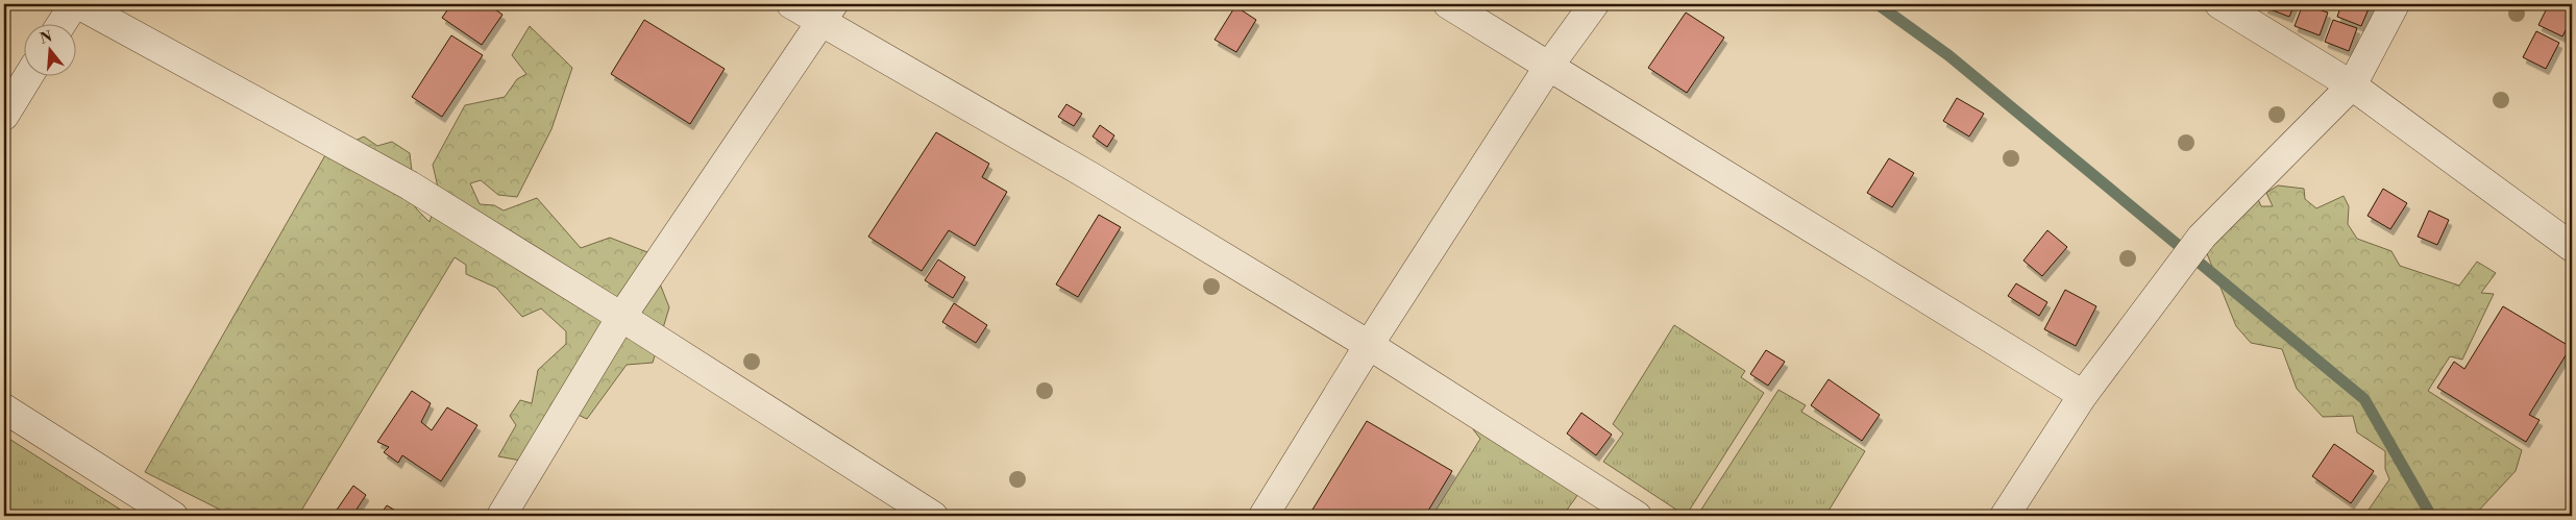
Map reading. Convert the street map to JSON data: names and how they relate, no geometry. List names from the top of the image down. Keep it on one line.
{"north":"top"}
